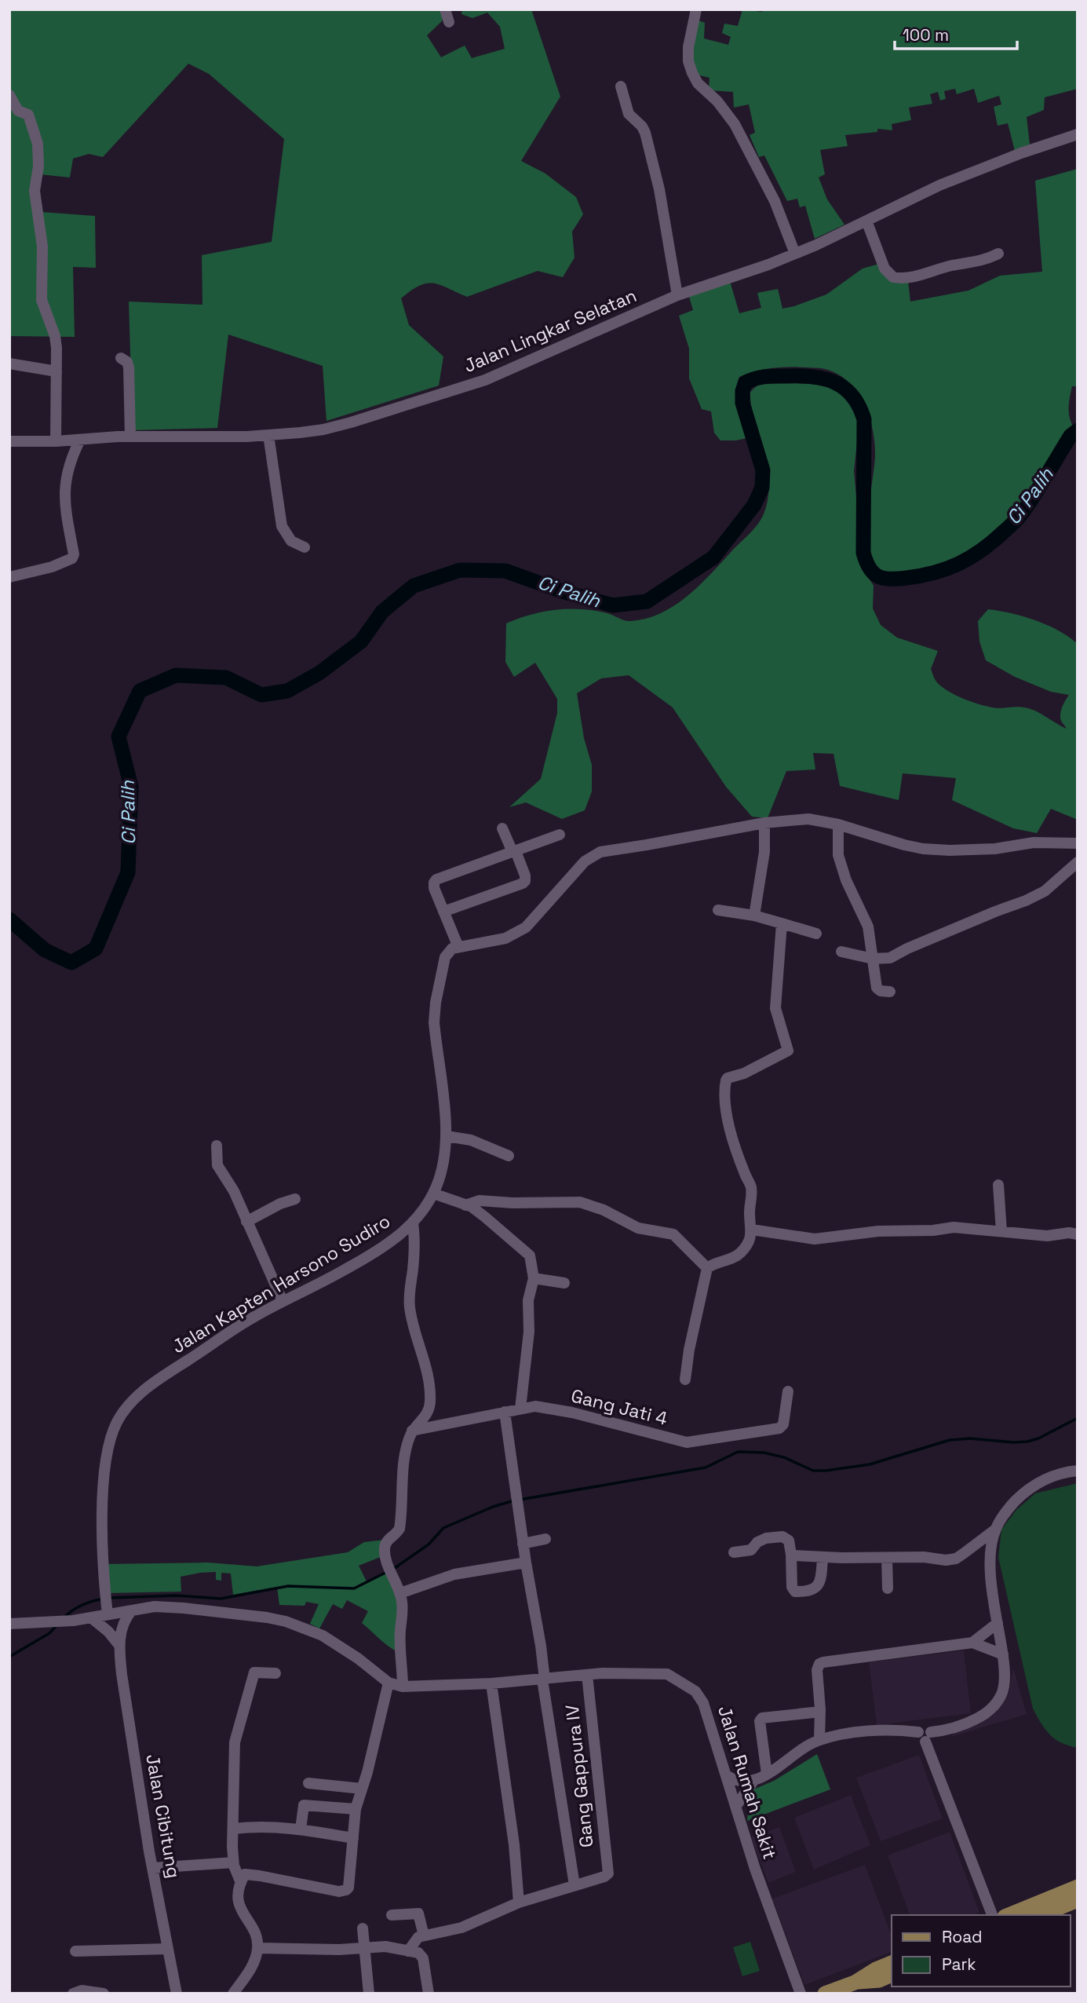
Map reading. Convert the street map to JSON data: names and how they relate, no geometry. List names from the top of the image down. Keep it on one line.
{"streets":{"street":["Jalan Lingkar Selatan","Jalan Kapten Harsono Sudiro","Gang Jati 4","Gang Gappura IV","Jalan Rumah Sakit","Jalan Cibitung"]},"crossings":[["Gang Gappura IV","Jalan Rumah Sakit"]],"water":["Ci Palih"],"legend":["Road","Park"],"scale_bar":"100 m"}
